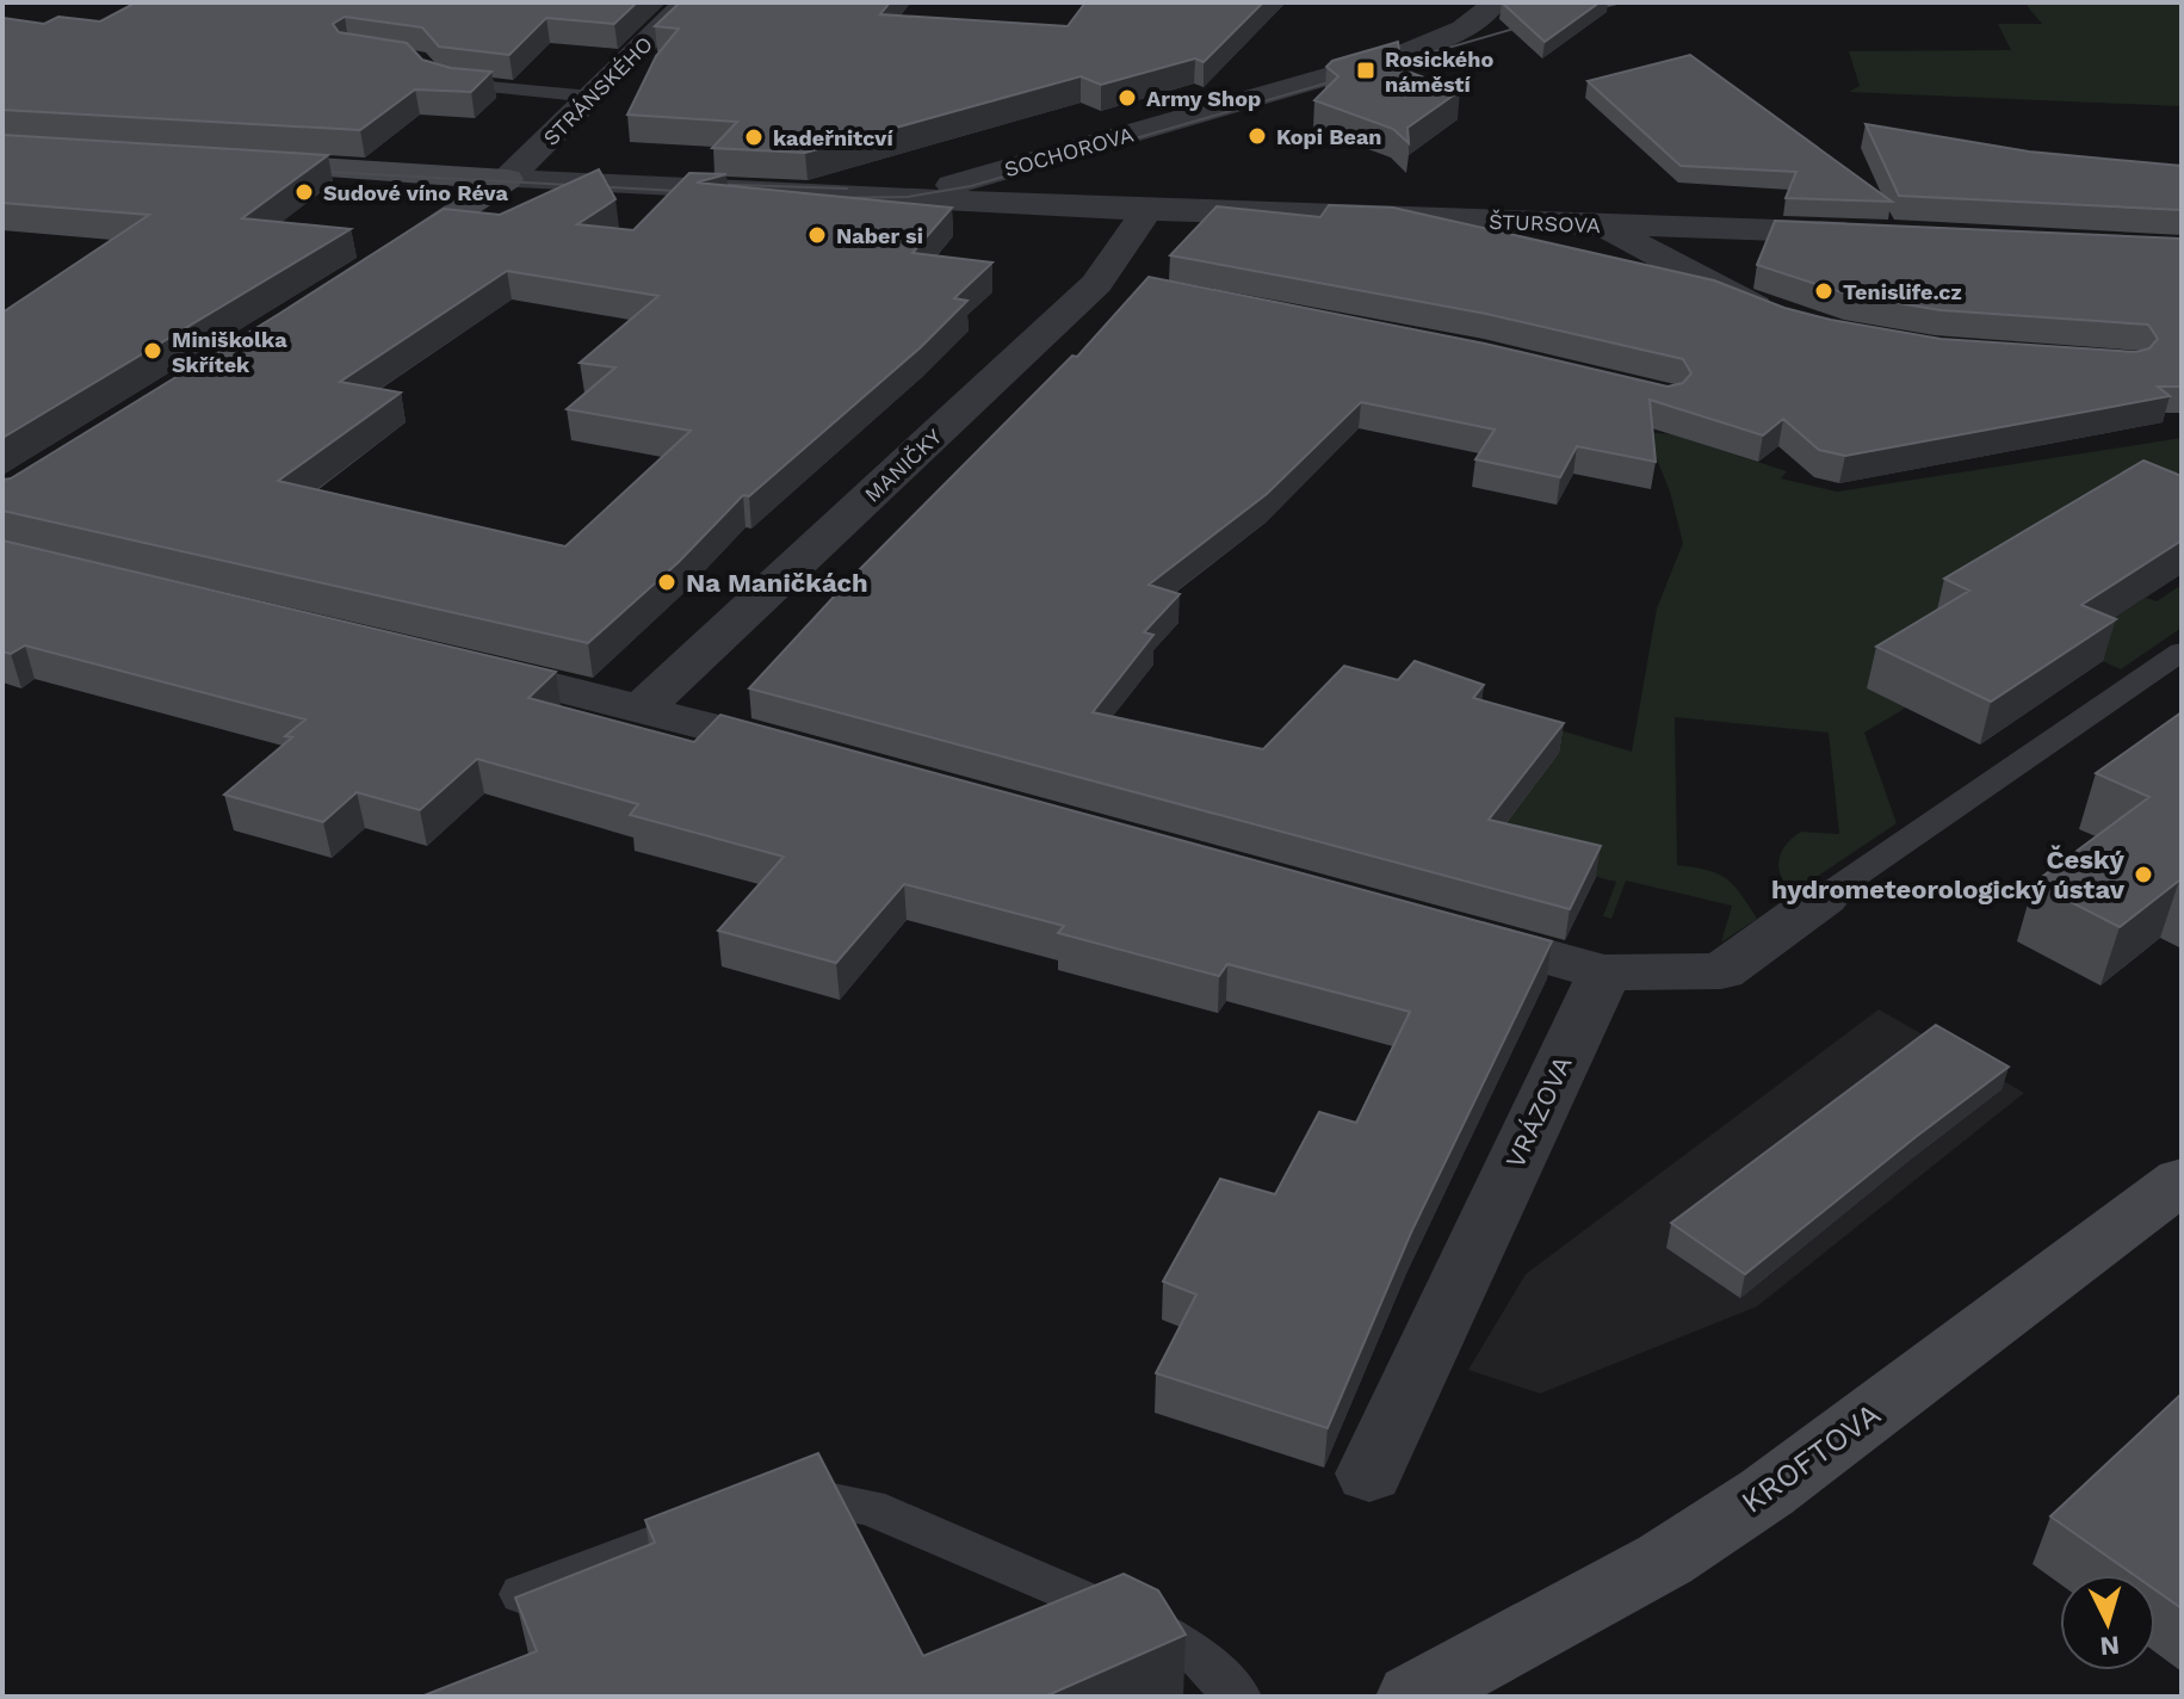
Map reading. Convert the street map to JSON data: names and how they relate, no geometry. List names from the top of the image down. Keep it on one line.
{"streets":{"street":["STRÁNSKÉHO","SOCHOROVA","ŠTURSOVA","MANIČKY","VRÁZOVA","KROFTOVA"]},"crossings":[["SOCHOROVA","ŠTURSOVA"],["ŠTURSOVA","MANIČKY"]],"places":{"transit":["Rosického náměstí"],"other":["Army Shop","Kopi Bean","kadeřnitcví","Sudové víno Réva","Naber si","Tenislife.cz","Miniškolka Skřítek","Na Maničkách","Český hydrometeorologický ústav"]},"north":"bottom"}
